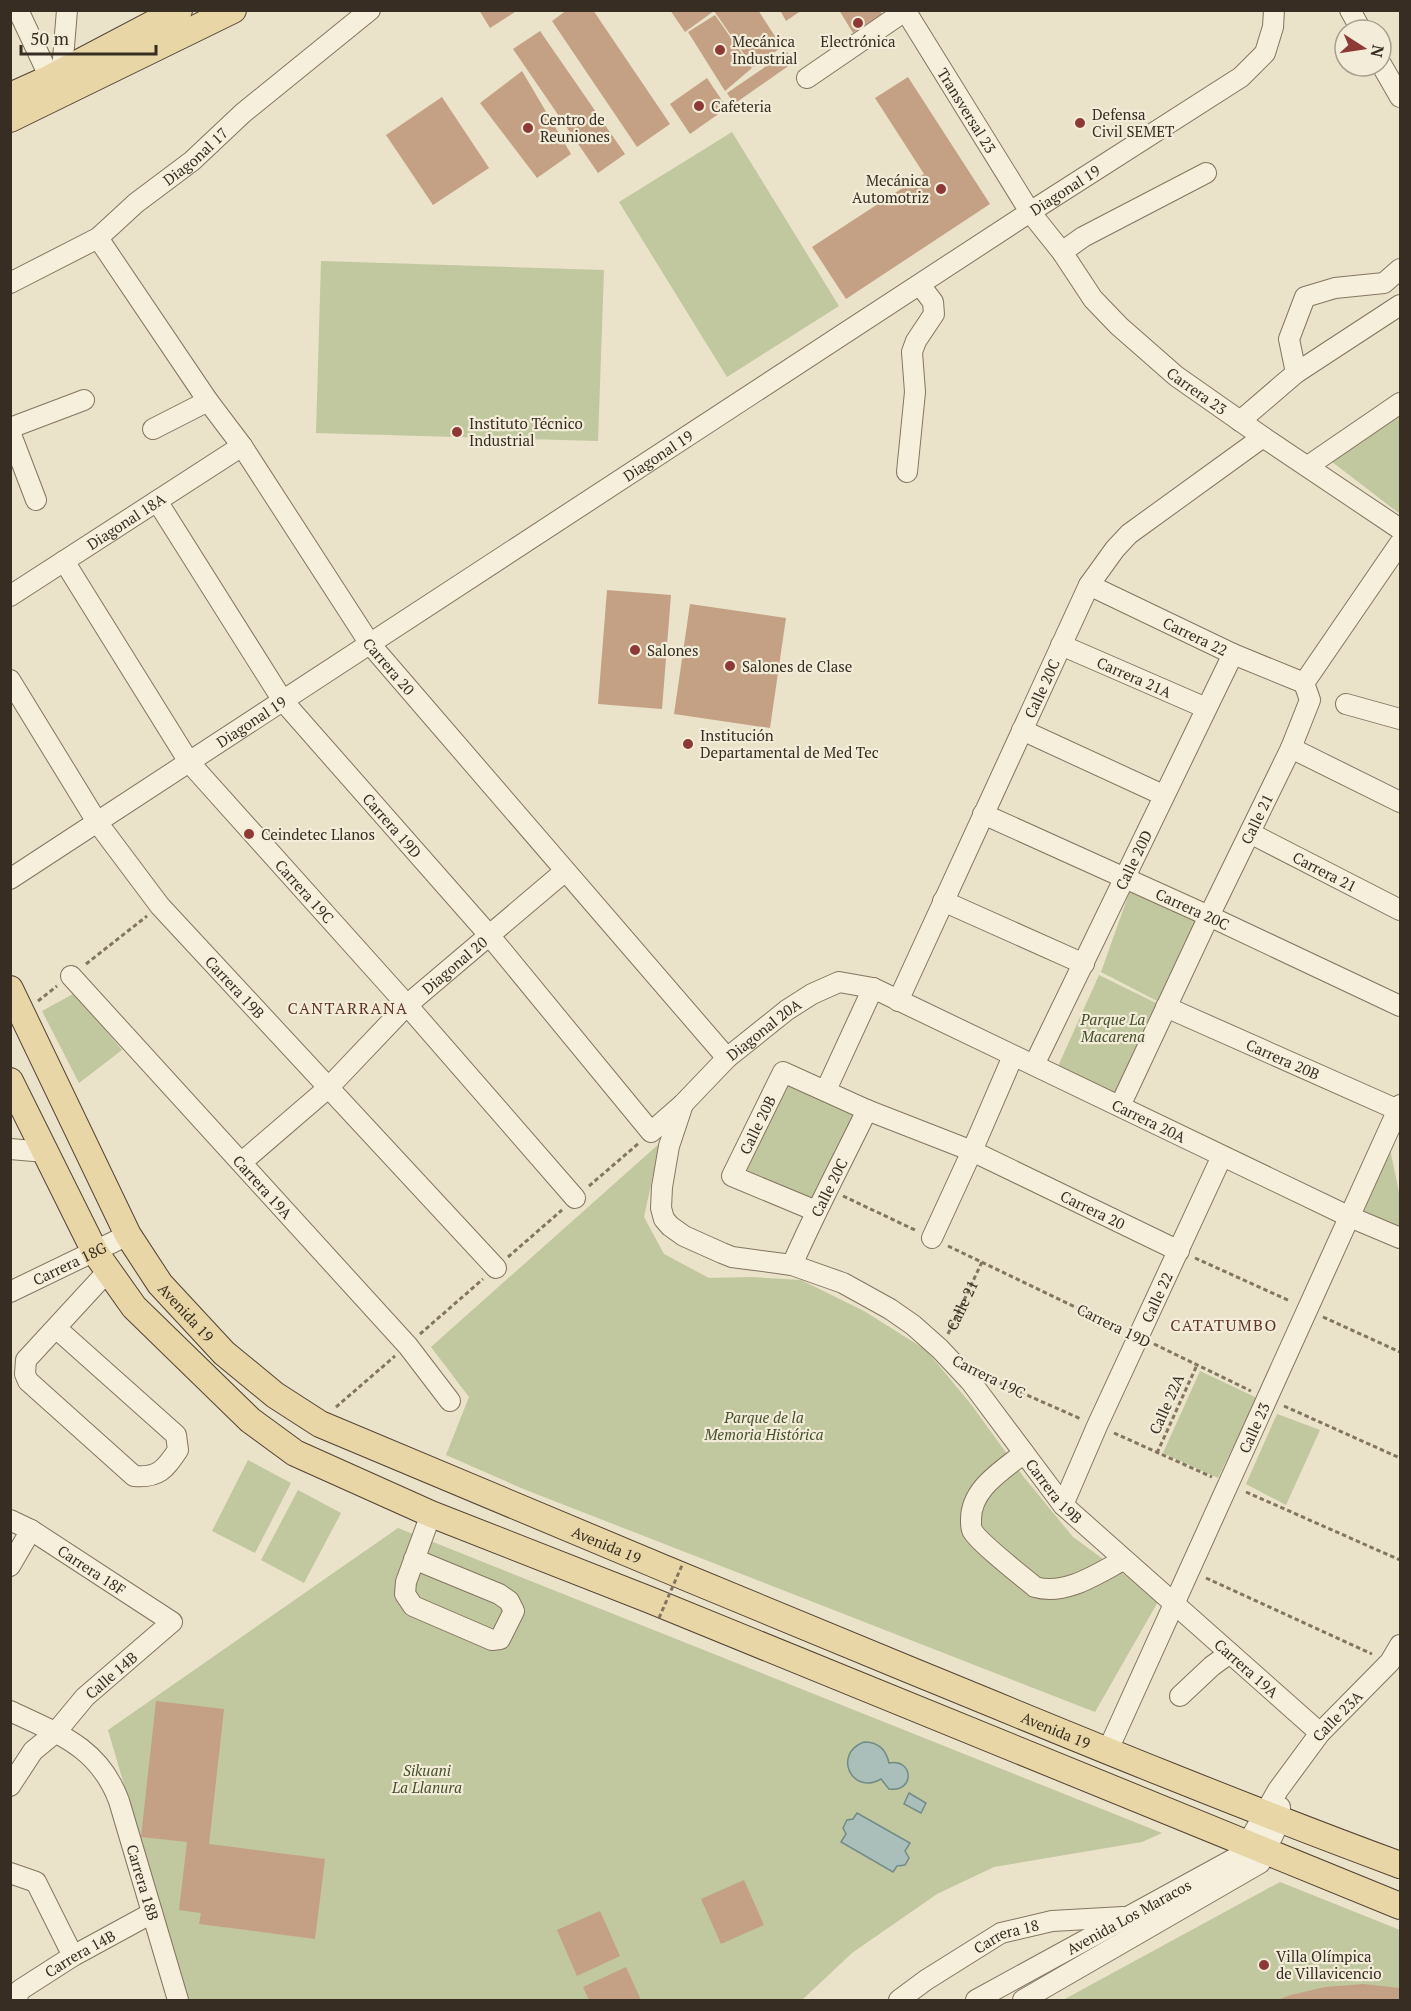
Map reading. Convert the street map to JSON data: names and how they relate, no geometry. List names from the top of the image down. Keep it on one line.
{"streets":{"main road":["Avenida 19"],"street":["Transversal 23","Diagonal 17","Diagonal 19","Carrera 23","Diagonal 18A","Carrera 22","Carrera 20","Carrera 21A","Calle 20C","Calle 21","Carrera 19D","Calle 20D","Carrera 21","Carrera 19C","Carrera 20C","Diagonal 20","Carrera 19B","Diagonal 20A","Carrera 20B","Carrera 20A","Calle 20B","Carrera 19A","Carrera 18G","Calle 22","Calle 23","Carrera 18F","Calle 14B","Calle 23A","Carrera 18B","Avenida Los Maracos","Carrera 18","Carrera 14B"],"path":["Calle 22A"]},"crossings":[["Transversal 23","Diagonal 19"],["Transversal 23","Carrera 23"],["Diagonal 17","Carrera 20"],["Diagonal 19","Carrera 23"],["Diagonal 19","Carrera 20"],["Diagonal 19","Carrera 19D"],["Diagonal 19","Carrera 19C"],["Diagonal 19","Carrera 19B"],["Carrera 23","Calle 20C"],["Diagonal 18A","Carrera 20"],["Diagonal 18A","Carrera 19D"],["Diagonal 18A","Carrera 19C"],["Carrera 22","Calle 20C"],["Carrera 22","Calle 21"],["Carrera 22","Calle 20D"],["Carrera 20","Calle 20C"],["Carrera 20","Diagonal 20"],["Carrera 20","Diagonal 20A"],["Carrera 20","Calle 20B"],["Carrera 20","Calle 22"],["Carrera 21A","Calle 20C"],["Carrera 21A","Calle 20D"],["Calle 20C","Carrera 19D"],["Calle 20C","Carrera 19C"],["Calle 20C","Carrera 20C"],["Calle 20C","Diagonal 20A"],["Calle 20C","Carrera 20A"],["Calle 20C","Calle 20B"],["Calle 21","Carrera 19D"],["Calle 21","Carrera 21"],["Calle 21","Carrera 19C"],["Calle 21","Carrera 20C"],["Calle 21","Carrera 19B"],["Calle 21","Carrera 20B"],["Calle 21","Carrera 20A"],["Carrera 19D","Diagonal 20"],["Carrera 19D","Diagonal 20A"],["Carrera 19D","Calle 22"],["Carrera 19D","Calle 22A"],["Carrera 19D","Calle 23"],["Calle 20D","Carrera 20C"],["Calle 20D","Carrera 20A"],["Carrera 19C","Diagonal 20"],["Carrera 19C","Carrera 19B"],["Carrera 19C","Diagonal 20A"],["Carrera 19C","Calle 22"],["Carrera 19C","Calle 22A"],["Carrera 19C","Calle 23"],["Diagonal 20","Carrera 19B"],["Diagonal 20","Carrera 19A"],["Carrera 19B","Carrera 19A"],["Carrera 19B","Calle 22"],["Carrera 19B","Calle 23"],["Diagonal 20A","Carrera 20A"],["Carrera 20B","Calle 23"],["Carrera 20A","Calle 22"],["Carrera 20A","Calle 23"],["Carrera 19A","Calle 23"],["Carrera 19A","Calle 23A"],["Carrera 18G","Avenida 19"],["Avenida 19","Calle 23"],["Avenida 19","Calle 23A"],["Avenida 19","Avenida Los Maracos"],["Carrera 18F","Calle 14B"],["Calle 14B","Carrera 18B"],["Calle 23A","Avenida Los Maracos"],["Carrera 18B","Carrera 14B"],["Avenida Los Maracos","Carrera 18"]],"districts":["CANTARRANA","CATATUMBO"],"parks":["Parque La Macarena","Parque de la Memoria Histórica","Sikuani La Llanura"],"places":["Electrónica","Mecánica Industrial","Cafeteria","Defensa Civil SEMET","Centro de Reuniones","Mecánica Automotriz","Instituto Técnico Industrial","Salones","Salones de Clase","Institución Departamental de Med Tec","Ceindetec Llanos","Villa Olímpica de Villavicencio"],"scale_bar":"50 m","north":"right"}
